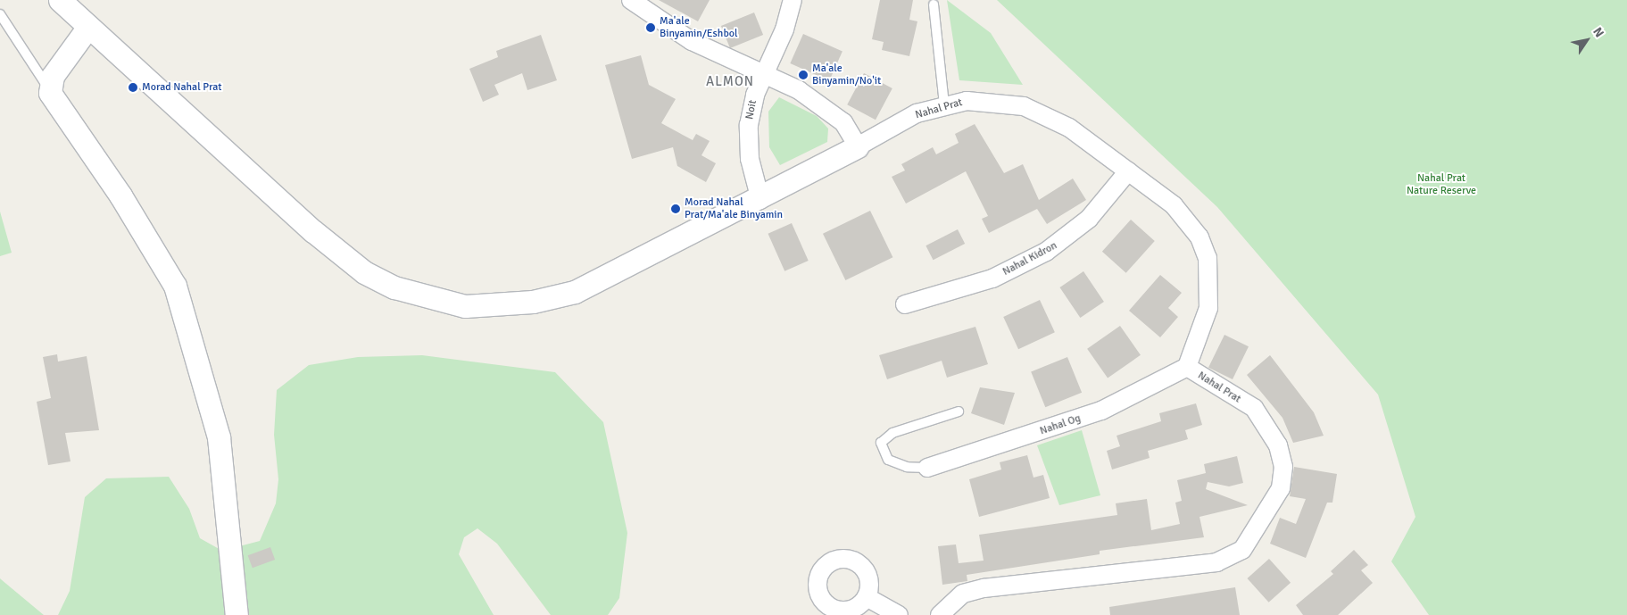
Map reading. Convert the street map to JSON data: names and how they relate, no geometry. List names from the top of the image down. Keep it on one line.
{"streets":{"street":["Nahal Prat","Noit","Nahal Kidron","Nahal Og"]},"crossings":[["Nahal Prat","Nahal Kidron"],["Nahal Prat","Nahal Og"]],"districts":["ALMON"],"parks":["Nahal Prat Nature Reserve"],"places":["Ma'ale Binyamin/Eshbol","Ma'ale Binyamin/No'it","Morad Nahal Prat","Morad Nahal Prat/Ma'ale Binyamin"],"north":"top right"}
